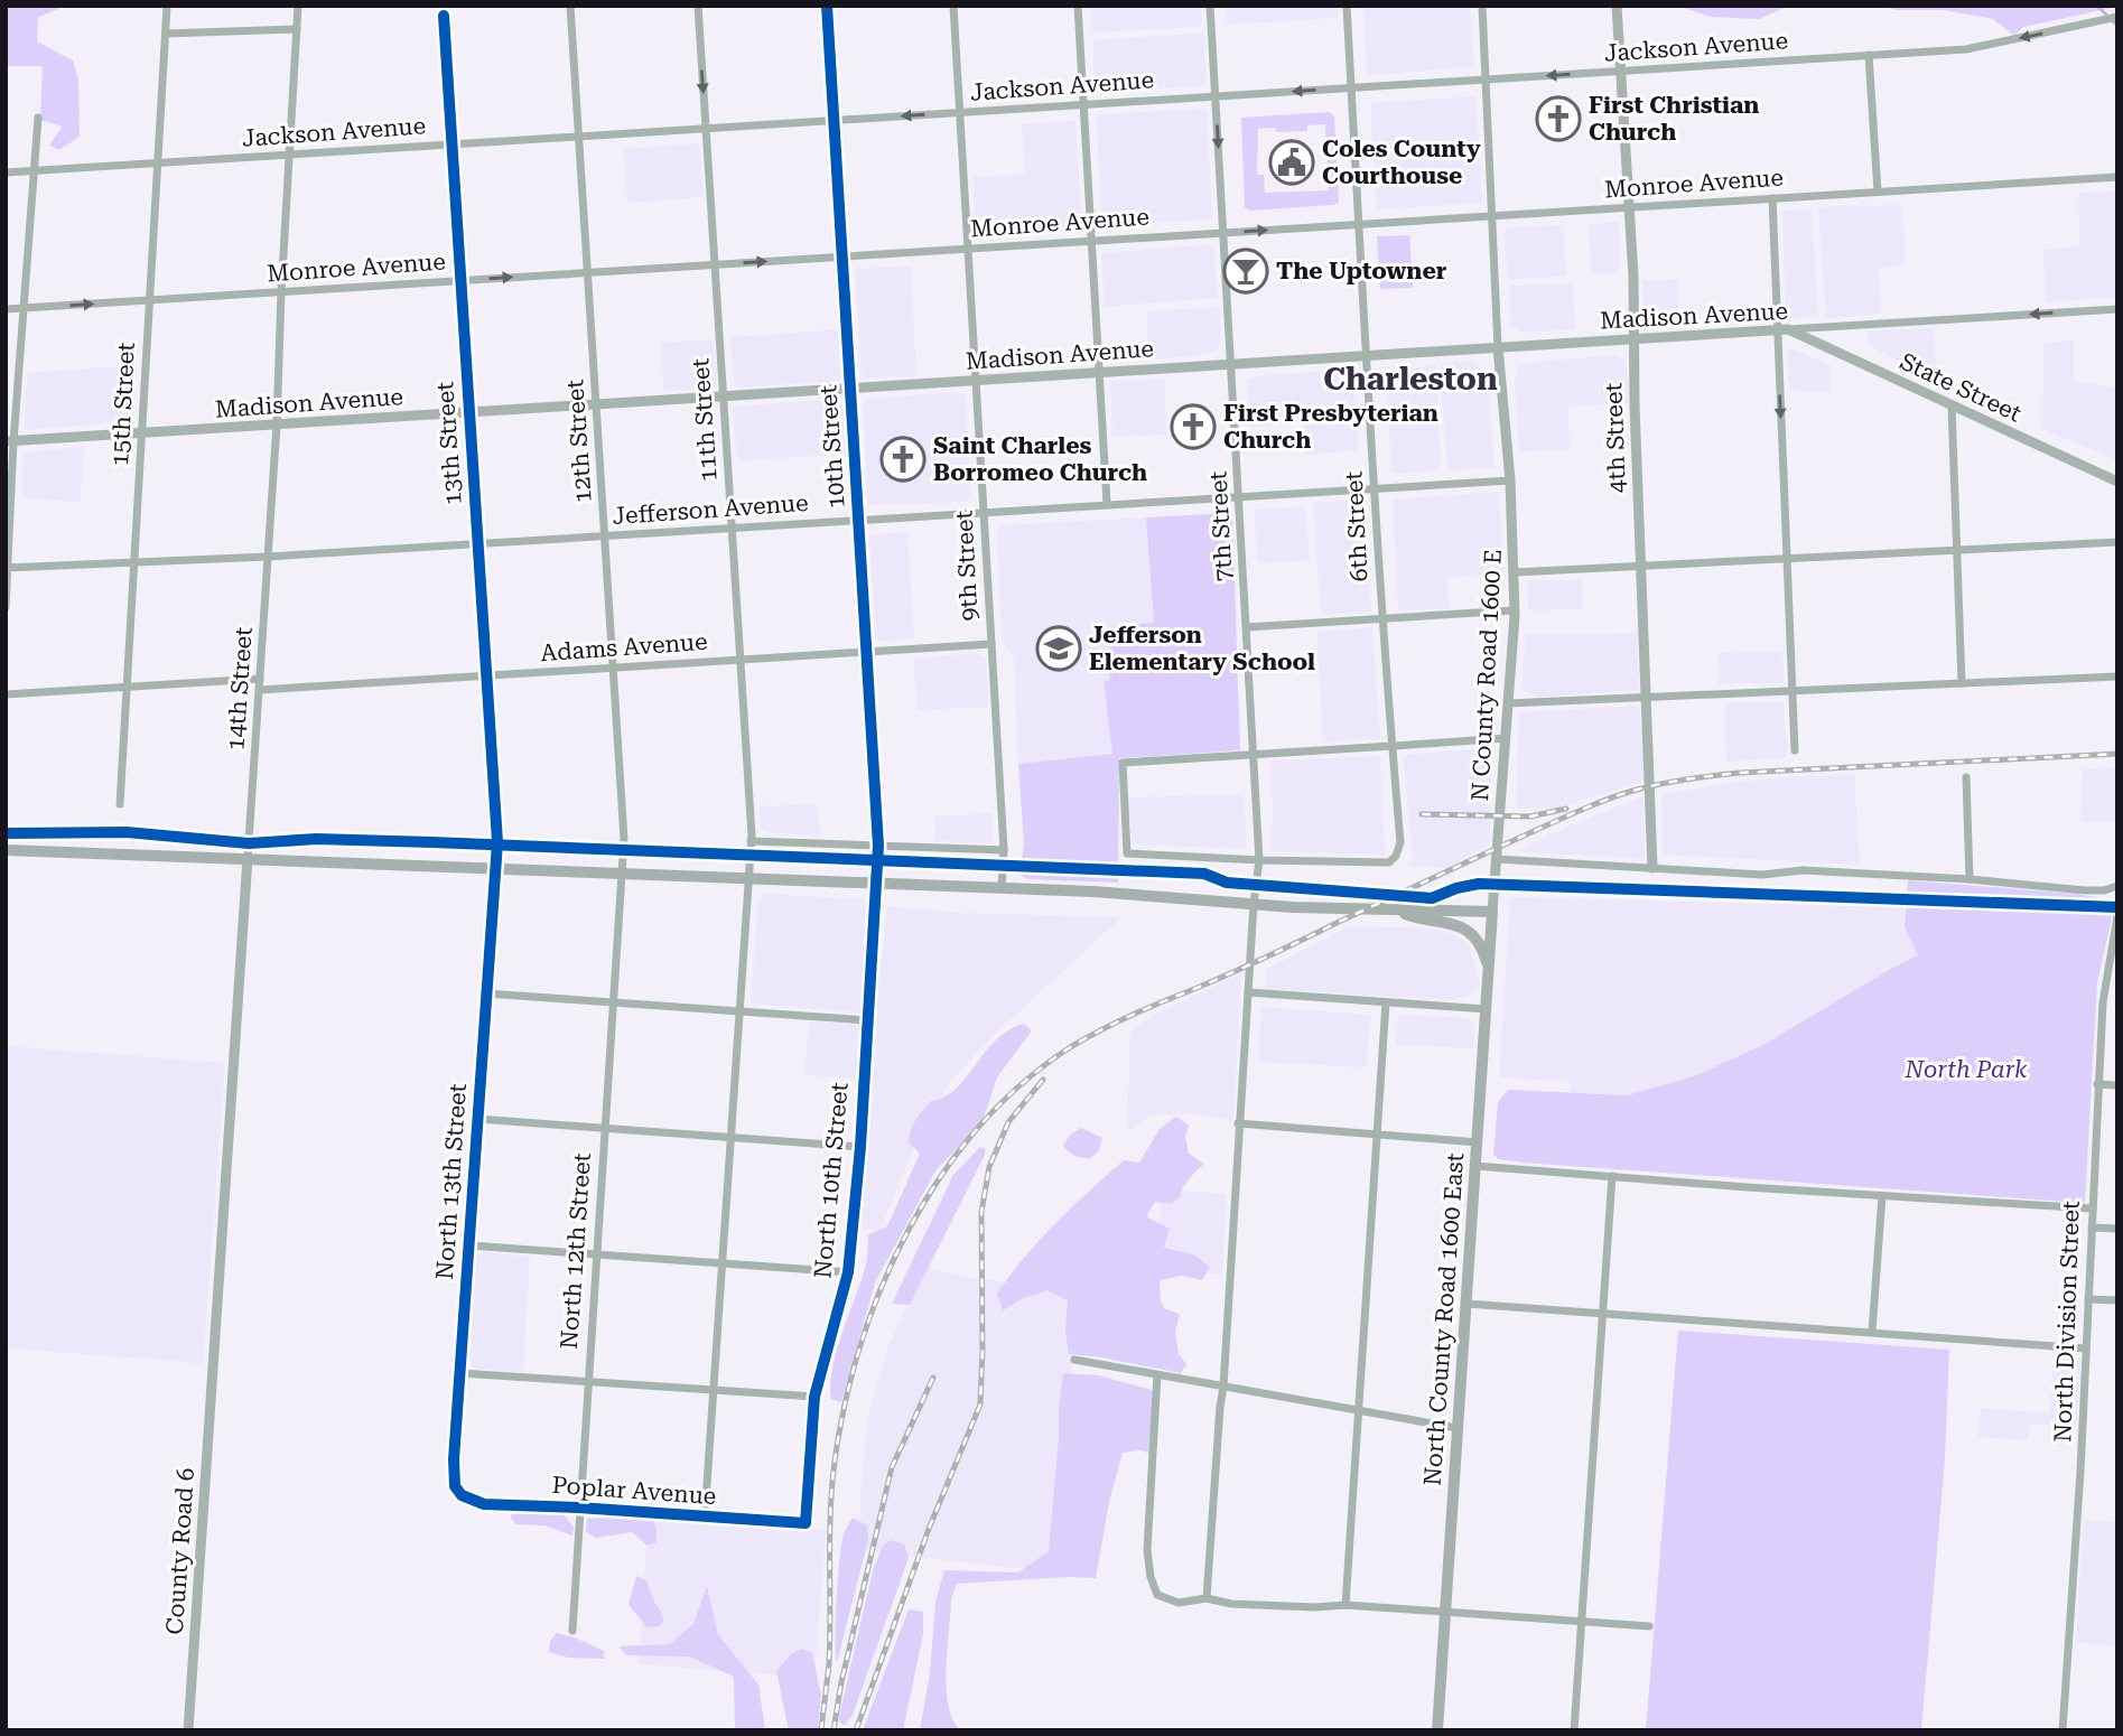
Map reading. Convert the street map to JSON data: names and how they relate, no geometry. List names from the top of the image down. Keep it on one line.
{"streets":{"main road":["North County Road 1600 East"],"street":["Jackson Avenue","Monroe Avenue","Madison Avenue","State Street","15th Street","11th Street","4th Street","12th Street","13th Street","10th Street","Jefferson Avenue","7th Street","6th Street","9th Street","Adams Avenue","N County Road 1600 E","14th Street","North 10th Street","North 13th Street","North 12th Street","North Division Street","Poplar Avenue","County Road 6"]},"crossings":[["Jackson Avenue","15th Street"],["Jackson Avenue","11th Street"],["Jackson Avenue","4th Street"],["Jackson Avenue","12th Street"],["Jackson Avenue","13th Street"],["Jackson Avenue","10th Street"],["Jackson Avenue","7th Street"],["Jackson Avenue","6th Street"],["Jackson Avenue","9th Street"],["Jackson Avenue","14th Street"],["Monroe Avenue","15th Street"],["Monroe Avenue","11th Street"],["Monroe Avenue","4th Street"],["Monroe Avenue","12th Street"],["Monroe Avenue","13th Street"],["Monroe Avenue","10th Street"],["Monroe Avenue","7th Street"],["Monroe Avenue","6th Street"],["Monroe Avenue","9th Street"],["Monroe Avenue","14th Street"],["Madison Avenue","State Street"],["Madison Avenue","15th Street"],["Madison Avenue","11th Street"],["Madison Avenue","4th Street"],["Madison Avenue","12th Street"],["Madison Avenue","13th Street"],["Madison Avenue","10th Street"],["Madison Avenue","7th Street"],["Madison Avenue","6th Street"],["Madison Avenue","9th Street"],["Madison Avenue","N County Road 1600 E"],["Madison Avenue","14th Street"],["15th Street","Jefferson Avenue"],["11th Street","Jefferson Avenue"],["11th Street","Adams Avenue"],["11th Street","Poplar Avenue"],["12th Street","Jefferson Avenue"],["12th Street","Adams Avenue"],["12th Street","North 12th Street"],["13th Street","Jefferson Avenue"],["13th Street","Adams Avenue"],["13th Street","North 13th Street"],["10th Street","Jefferson Avenue"],["10th Street","Adams Avenue"],["10th Street","North 10th Street"],["Jefferson Avenue","7th Street"],["Jefferson Avenue","6th Street"],["Jefferson Avenue","9th Street"],["Jefferson Avenue","N County Road 1600 E"],["Jefferson Avenue","14th Street"],["7th Street","6th Street"],["9th Street","Adams Avenue"],["Adams Avenue","14th Street"],["N County Road 1600 E","North County Road 1600 East"],["14th Street","County Road 6"],["North 10th Street","Poplar Avenue"],["North 13th Street","Poplar Avenue"],["North 12th Street","Poplar Avenue"]],"districts":["Charleston"],"parks":["North Park"],"places":{"church":["First Christian Church","First Presbyterian Church","Saint Charles Borromeo Church"],"public building":["Coles County Courthouse"],"bar":["The Uptowner"],"school or university":["Jefferson Elementary School"]}}
